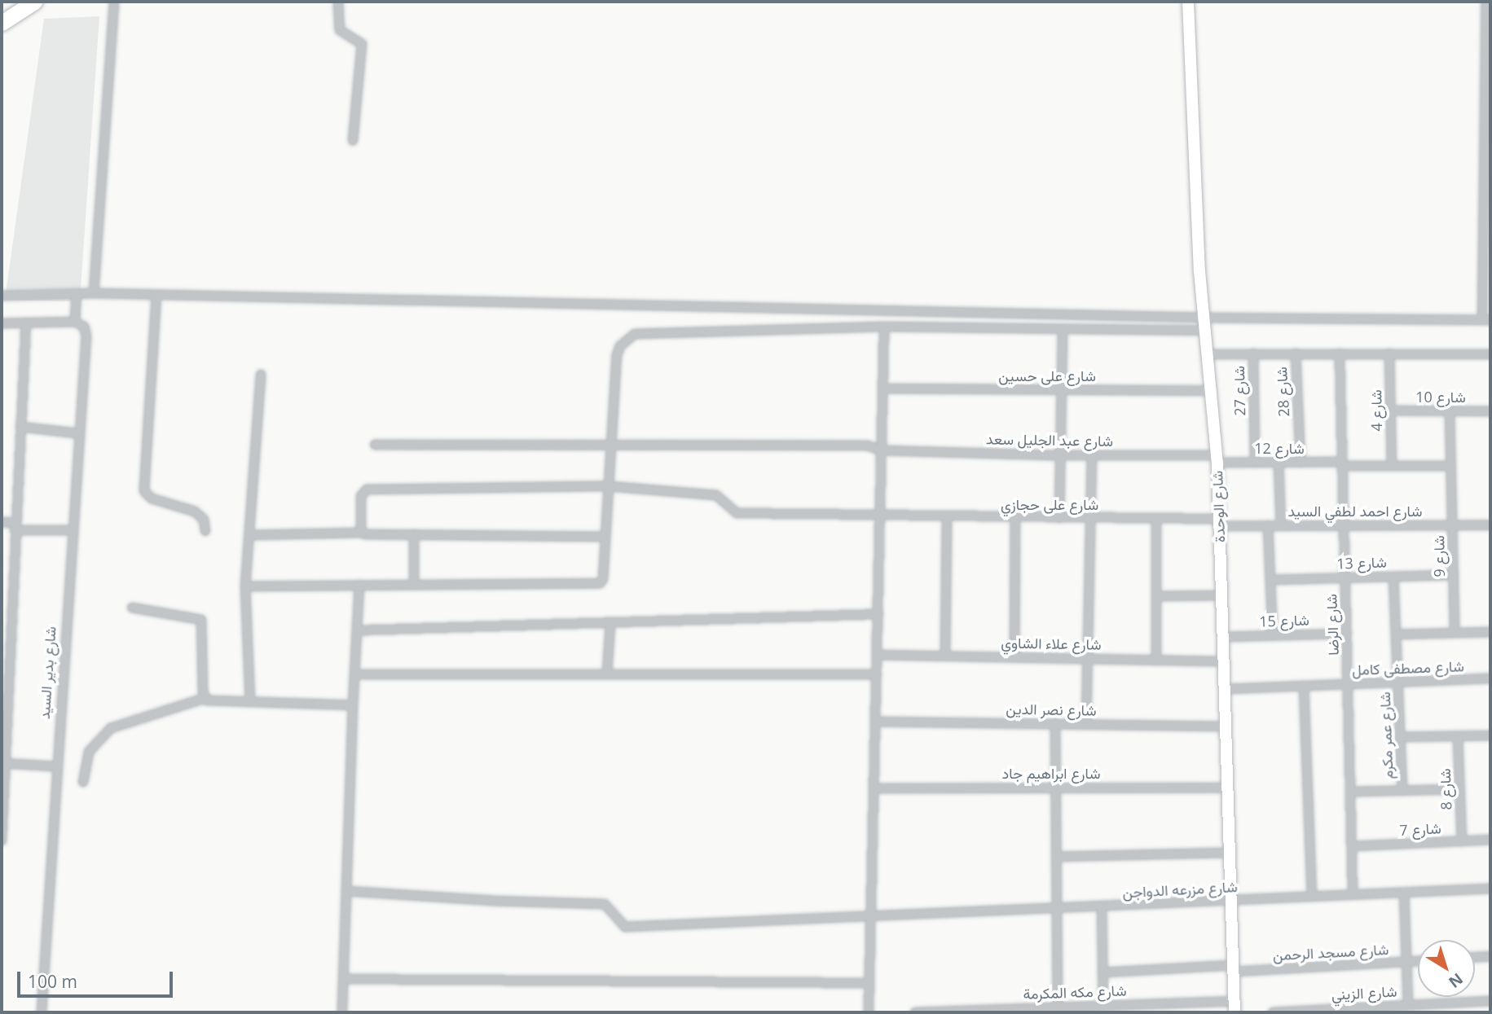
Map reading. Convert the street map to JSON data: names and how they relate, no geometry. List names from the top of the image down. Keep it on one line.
{"streets":{"street":["شارع على حسين","شارع 27","شارع 28","شارع 10","شارع 4","شارع عبد الجليل سعد","شارع 12","شارع على حجازي","شارع الوحدة","شارع احمد لطفي السيد","شارع 9","شارع 13","شارع 15","شارع الرضا","شارع علاء الشاوي","شارع مصطفى كامل","شارع بدير السيد","شارع نصر الدين","شارع عمر مكرم","شارع ابراهيم جاد","شارع 8","شارع 7","شارع مزرعه الدواجن","شارع مسجد الرحمن","شارع مكه المكرمة","شارع الزيني"]},"crossings":[["شارع على حسين","شارع الوحدة"],["شارع 27","شارع 12"],["شارع 28","شارع 12"],["شارع 10","شارع 4"],["شارع 10","شارع 9"],["شارع 4","شارع 12"],["شارع عبد الجليل سعد","شارع 12"],["شارع عبد الجليل سعد","شارع الوحدة"],["شارع 12","شارع الوحدة"],["شارع 12","شارع 9"],["شارع 12","شارع الرضا"],["شارع على حجازي","شارع الوحدة"],["شارع على حجازي","شارع احمد لطفي السيد"],["شارع الوحدة","شارع احمد لطفي السيد"],["شارع الوحدة","شارع 15"],["شارع الوحدة","شارع علاء الشاوي"],["شارع الوحدة","شارع مصطفى كامل"],["شارع الوحدة","شارع نصر الدين"],["شارع الوحدة","شارع ابراهيم جاد"],["شارع الوحدة","شارع مزرعه الدواجن"],["شارع الوحدة","شارع مسجد الرحمن"],["شارع الوحدة","شارع مكه المكرمة"],["شارع احمد لطفي السيد","شارع 9"],["شارع احمد لطفي السيد","شارع الرضا"],["شارع 9","شارع 13"],["شارع 13","شارع الرضا"],["شارع 13","شارع عمر مكرم"],["شارع 15","شارع الرضا"],["شارع الرضا","شارع مصطفى كامل"],["شارع الرضا","شارع 7"],["شارع الرضا","شارع مزرعه الدواجن"],["شارع مصطفى كامل","شارع عمر مكرم"],["شارع 8","شارع 7"]],"scale_bar":"100 m","north":"bottom right"}
